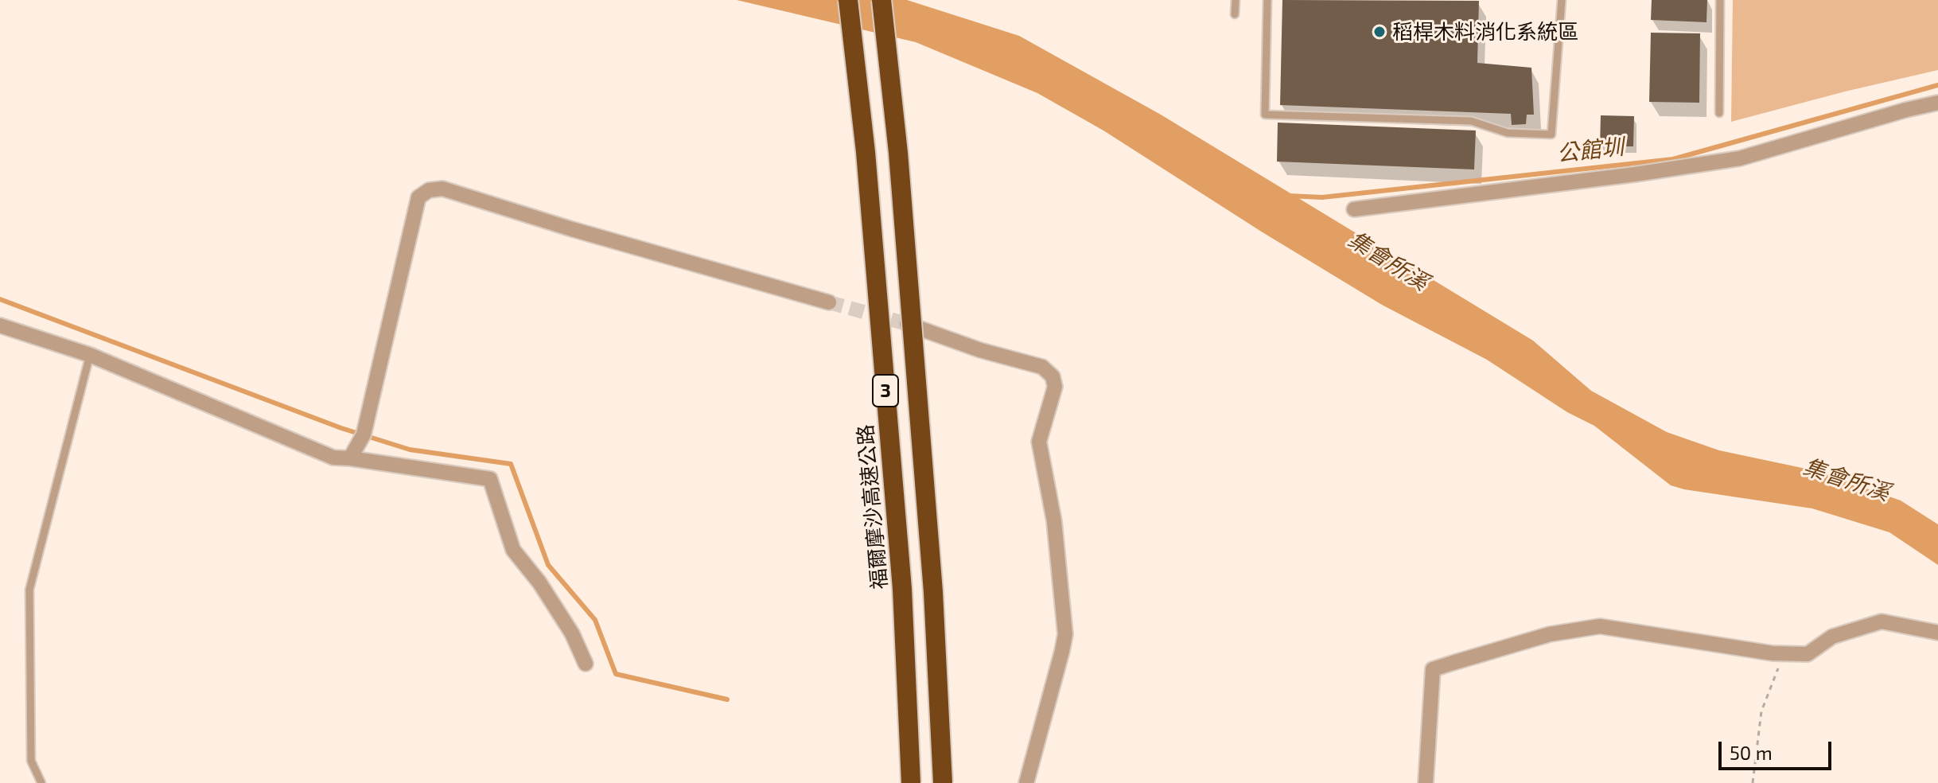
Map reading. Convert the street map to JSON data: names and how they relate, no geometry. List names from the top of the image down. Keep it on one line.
{"streets":{"highway":["3","福爾摩沙高速公路"]},"water":["公館圳","集會所溪"],"places":["稻桿木料消化系統區"],"scale_bar":"50 m"}
